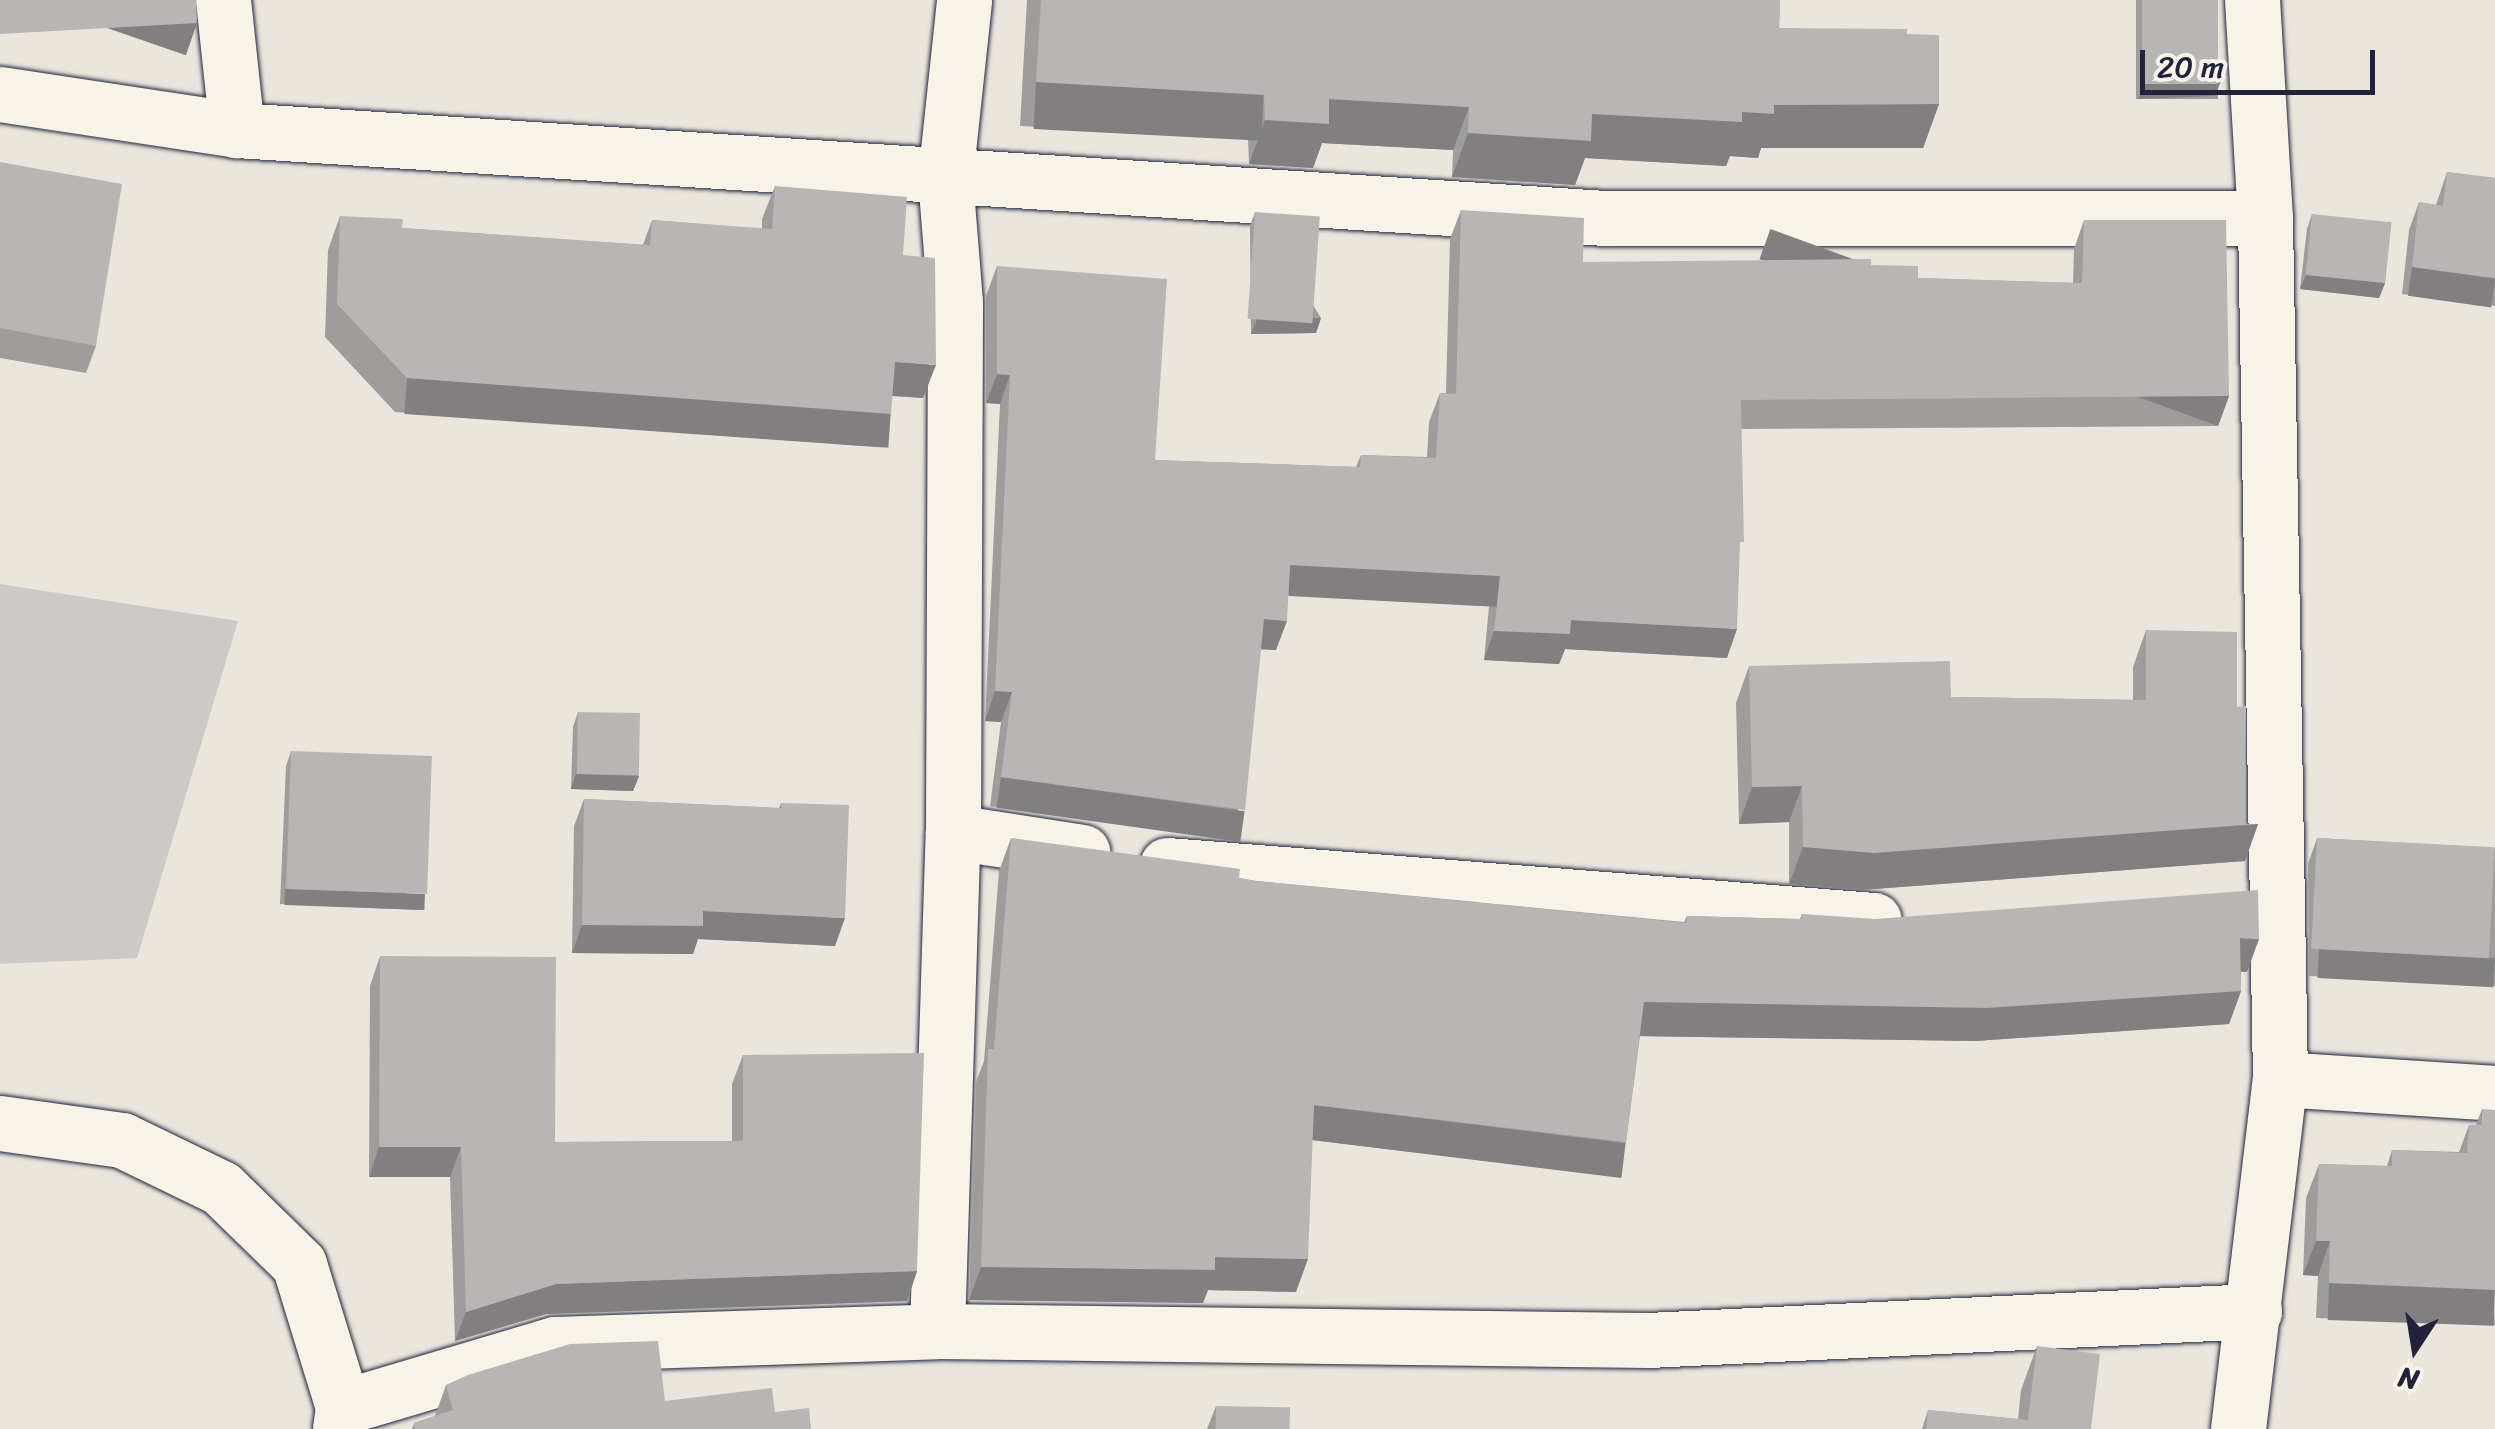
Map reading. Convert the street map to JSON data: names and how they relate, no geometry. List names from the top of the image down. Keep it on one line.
{"scale_bar":"20 m","north":"bottom"}
